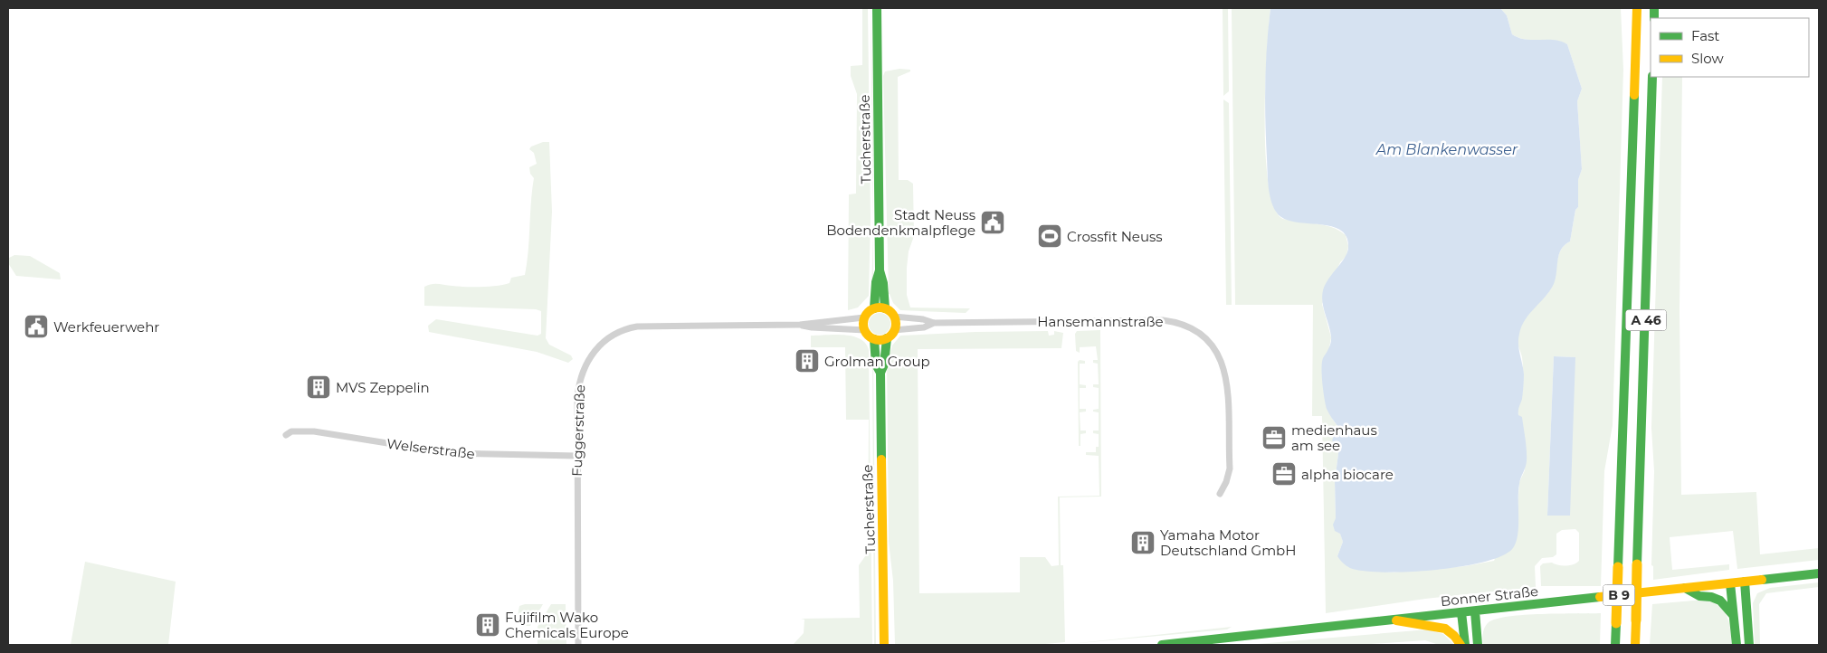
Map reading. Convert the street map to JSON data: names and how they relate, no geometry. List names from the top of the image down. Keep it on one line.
{"streets":{"main road":["Tucherstraße","A 46","B 9","Bonner Straße"],"street":["Hansemannstraße","Fuggerstraße","Welserstraße"]},"crossings":[["Tucherstraße","Hansemannstraße"],["Tucherstraße","Fuggerstraße"],["Hansemannstraße","Fuggerstraße"],["Fuggerstraße","Welserstraße"]],"water":["Am Blankenwasser"],"places":{"public building":["Stadt Neuss Bodendenkmalpflege","Werkfeuerwehr"],"sports":["Crossfit Neuss"],"building":["Grolman Group","MVS Zeppelin","Yamaha Motor Deutschland GmbH","Fujifilm Wako Chemicals Europe"],"office":["medienhaus am see","alpha biocare"]},"legend":["Fast","Slow"]}
